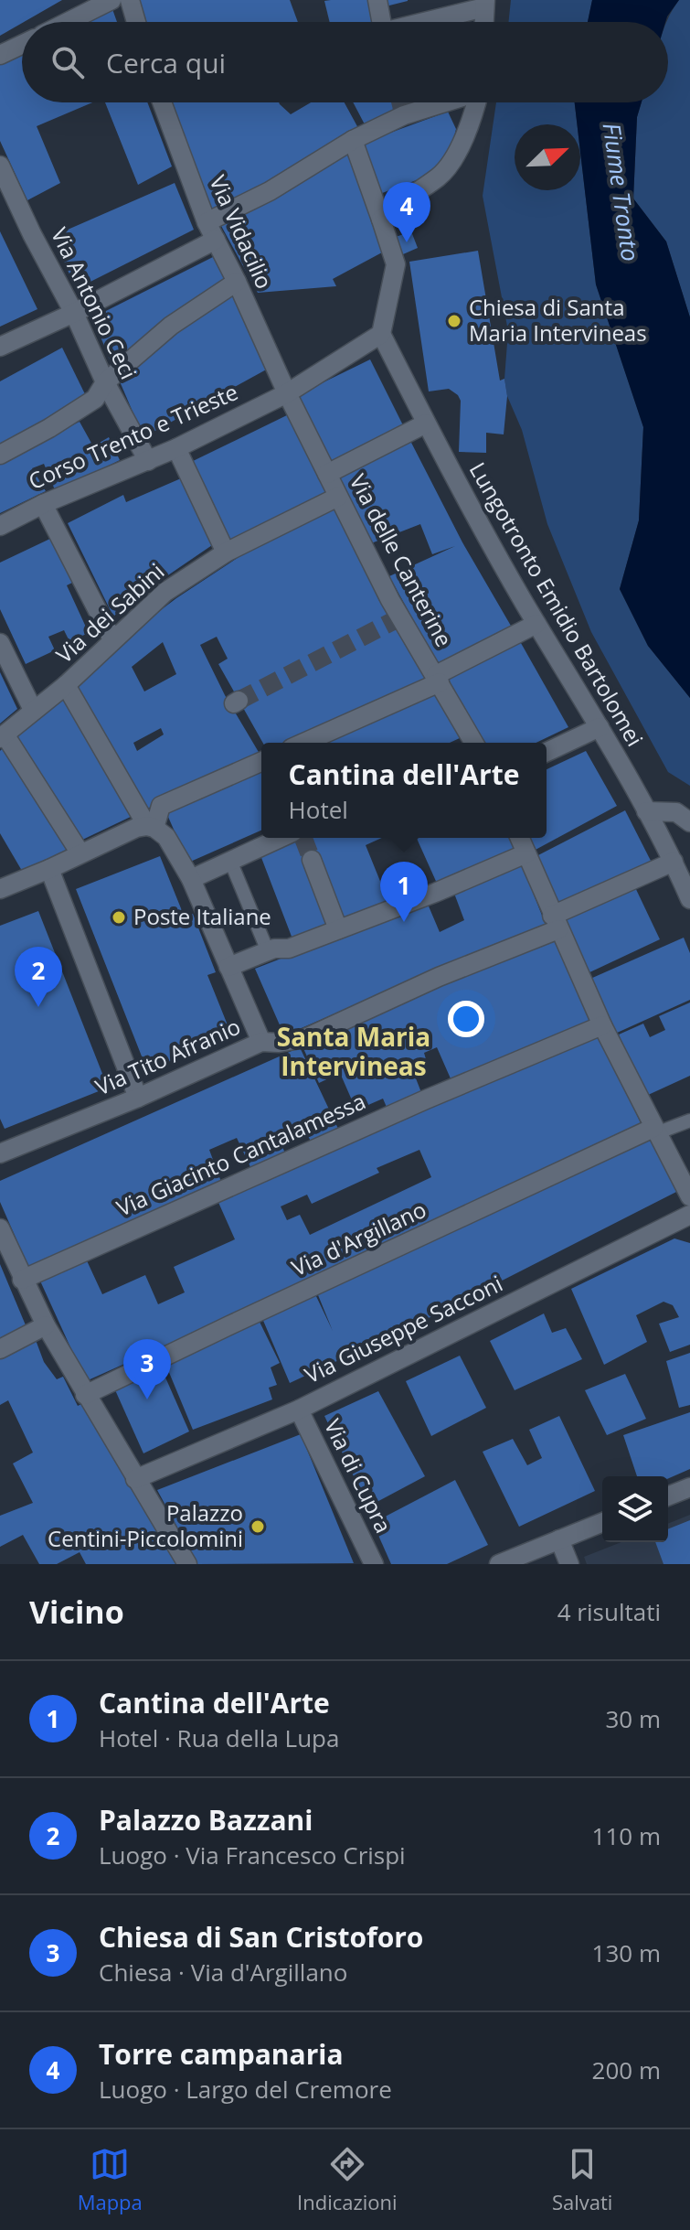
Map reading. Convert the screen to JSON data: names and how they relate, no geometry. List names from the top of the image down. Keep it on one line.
{"streets":{"street":["Via Vidacilio","Via Antonio Ceci","Corso Trento e Trieste","Via delle Canterine","Lungotronto Emidio Bartolomei","Via dei Sabini","Via Tito Afranio","Via Giacinto Cantalamessa","Via d'Argillano","Via Giuseppe Sacconi","Via di Cupra"]},"crossings":[["Via Vidacilio","Corso Trento e Trieste"],["Via Vidacilio","Via delle Canterine"],["Via Antonio Ceci","Corso Trento e Trieste"],["Corso Trento e Trieste","Via delle Canterine"],["Corso Trento e Trieste","Lungotronto Emidio Bartolomei"],["Via delle Canterine","Via dei Sabini"],["Lungotronto Emidio Bartolomei","Via Tito Afranio"],["Via Giuseppe Sacconi","Via di Cupra"]],"districts":["Santa Maria Intervineas"],"water":["Fiume Tronto"],"places":["Chiesa di Santa Maria Intervineas","Poste Italiane","Palazzo Centini-Piccolomini"],"north":"top right","page":{"search":"Cerca qui","pins":["4","1","2","3"],"popup":["Cantina dell'Arte","Hotel"],"heading":["Vicino","4 risultati"],"list":[{"mark":"1","name":"Cantina dell'Arte","note":"Hotel · Rua della Lupa","value":"30 m"},{"mark":"2","name":"Palazzo Bazzani","note":"Luogo · Via Francesco Crispi","value":"110 m"},{"mark":"3","name":"Chiesa di San Cristoforo","note":"Chiesa · Via d'Argillano","value":"130 m"},{"mark":"4","name":"Torre campanaria","note":"Luogo · Largo del Cremore","value":"200 m"}],"nav":["Mappa","Indicazioni","Salvati"]}}
